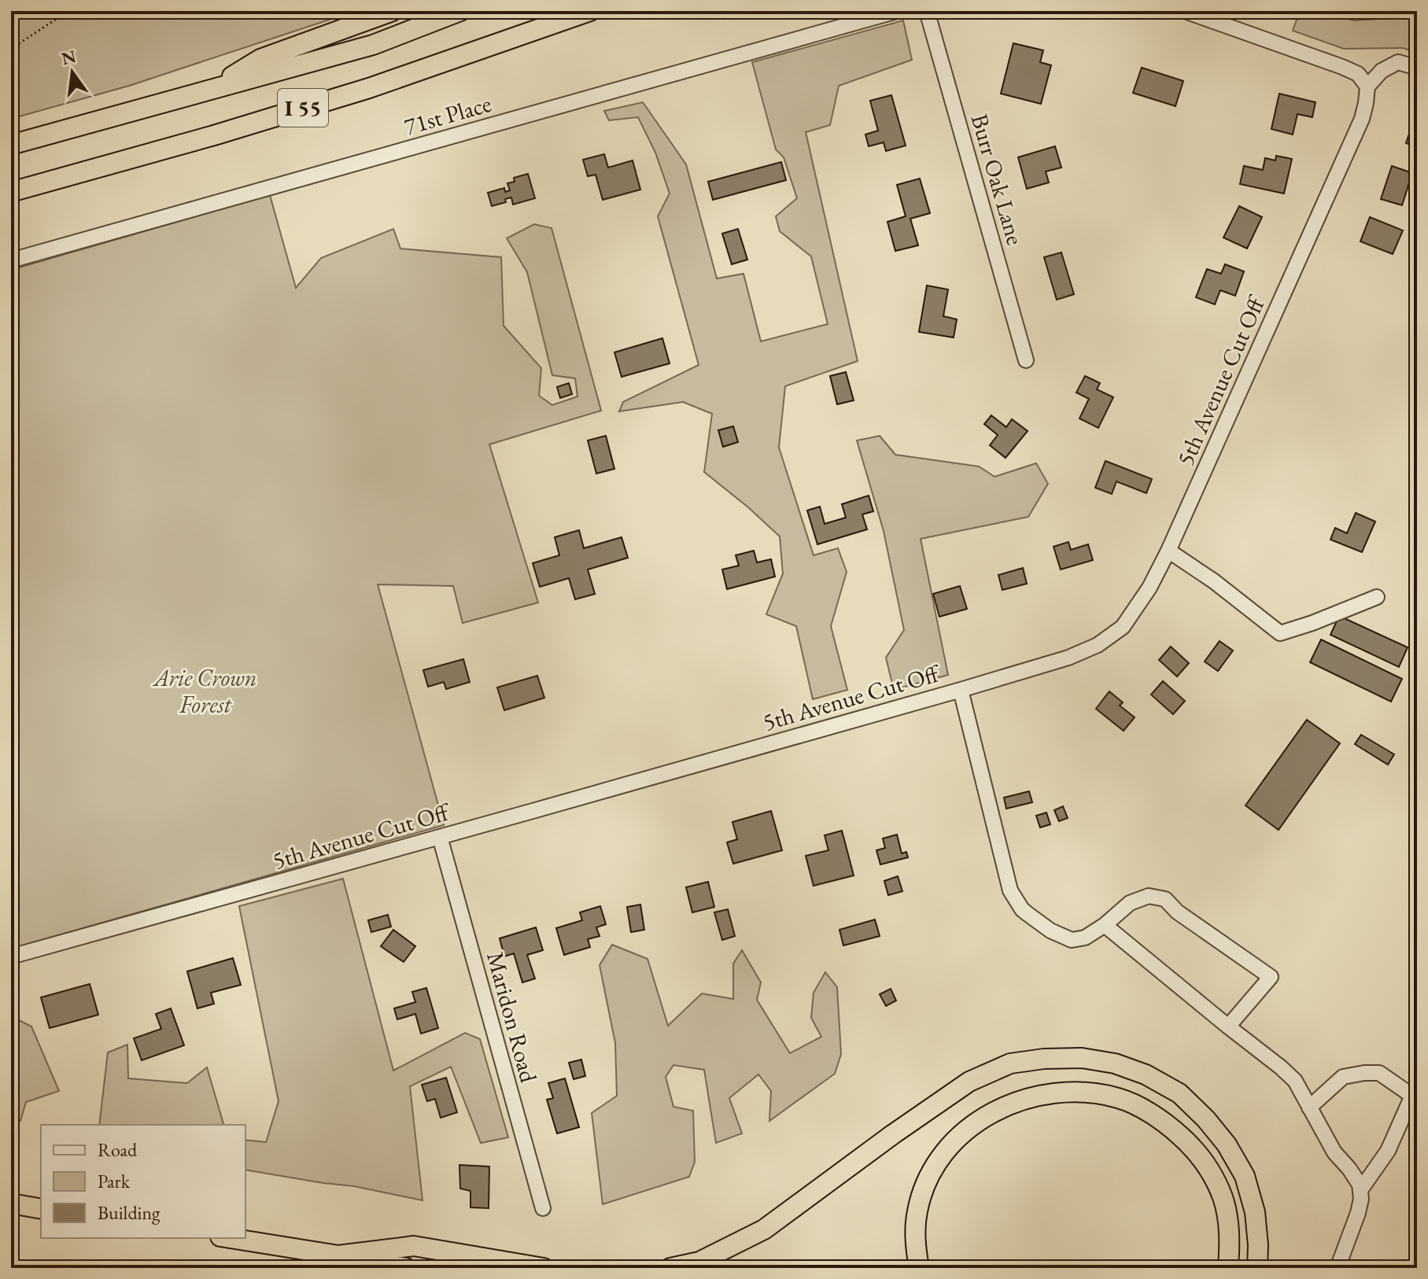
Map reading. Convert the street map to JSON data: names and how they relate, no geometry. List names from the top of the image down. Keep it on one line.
{"streets":{"highway":["I 55"],"street":["71st Place","Burr Oak Lane","5th Avenue Cut Off","Maridon Road"]},"crossings":[["5th Avenue Cut Off","Maridon Road"]],"parks":["Arie Crown Forest"],"legend":["Road","Park","Building"],"north":"top"}
